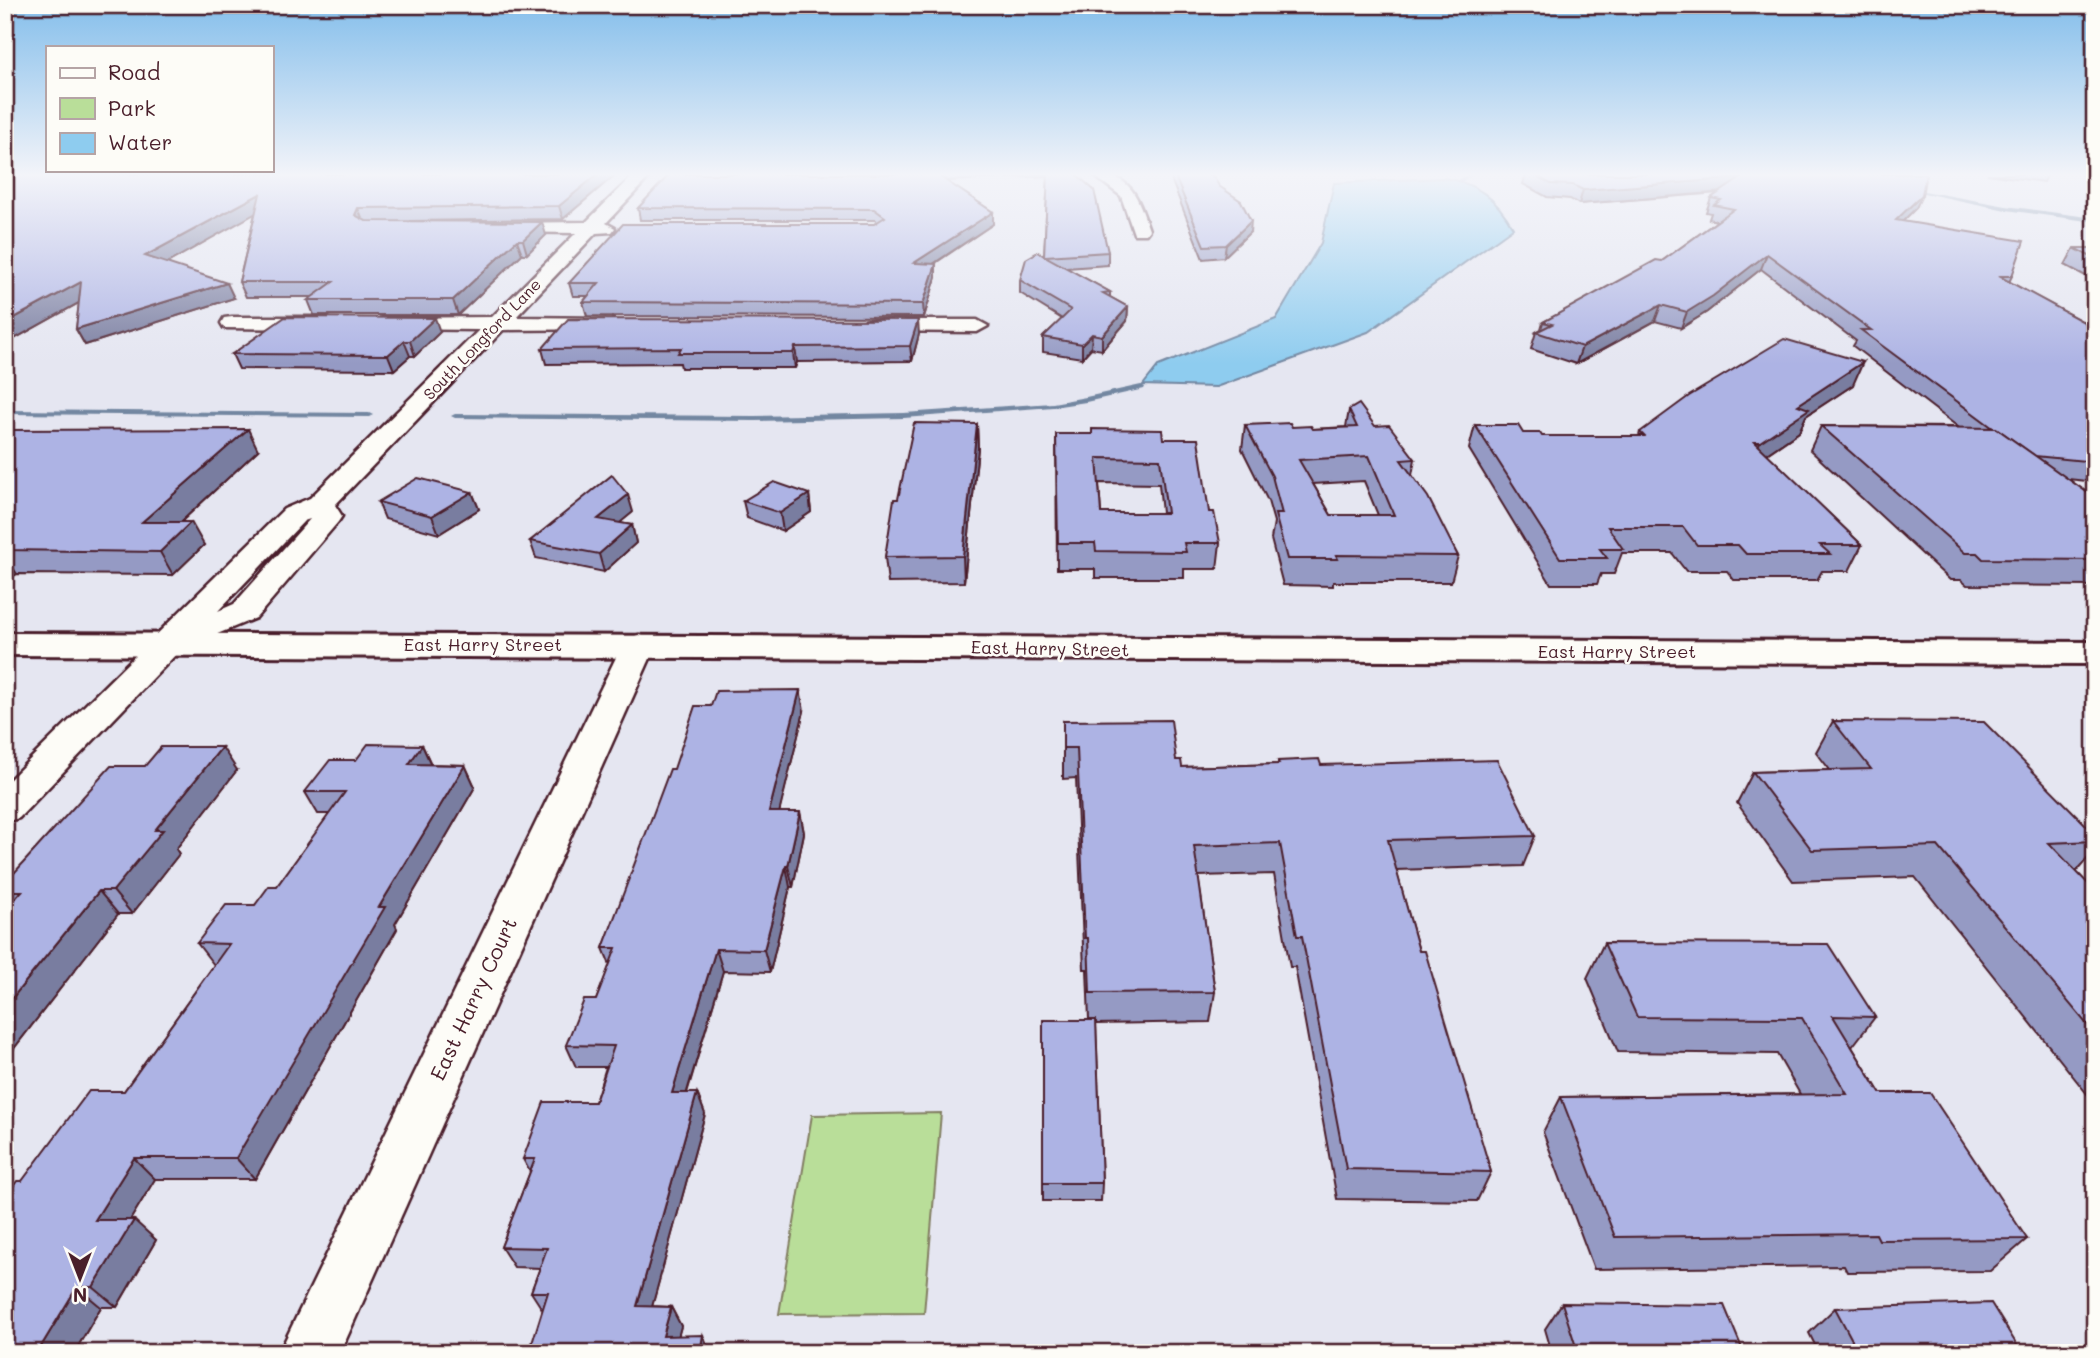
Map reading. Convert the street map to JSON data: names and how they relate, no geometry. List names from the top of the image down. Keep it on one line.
{"streets":{"main road":["East Harry Street"],"street":["South Longford Lane","East Harry Court"]},"crossings":[["South Longford Lane","East Harry Street"],["East Harry Street","East Harry Court"]],"legend":["Road","Park","Water"],"north":"bottom"}
